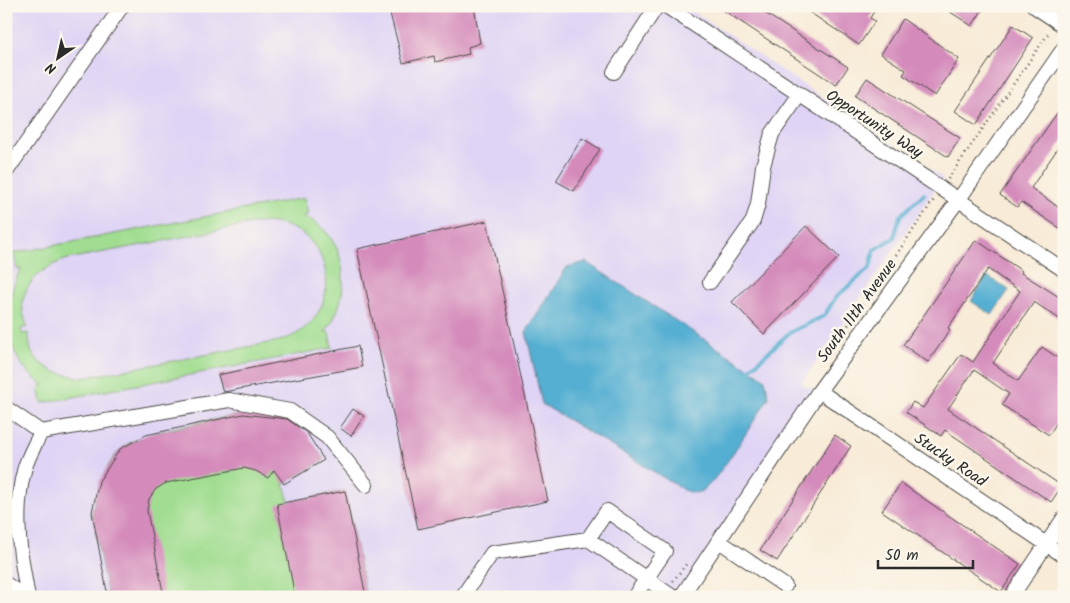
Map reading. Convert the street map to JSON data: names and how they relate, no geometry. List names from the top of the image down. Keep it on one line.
{"streets":{"street":["Opportunity Way","South 11th Avenue","Stucky Road"]},"crossings":[["Opportunity Way","South 11th Avenue"],["South 11th Avenue","Stucky Road"]],"scale_bar":"50 m","north":"bottom left"}
